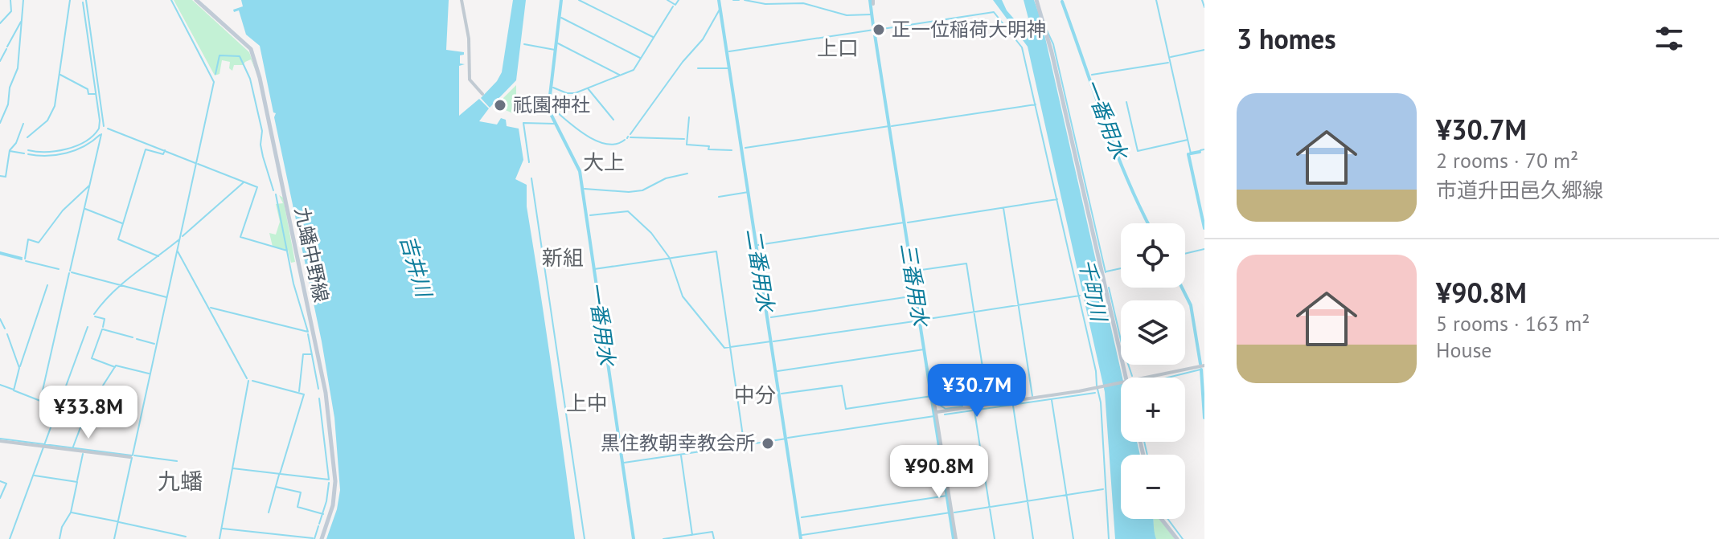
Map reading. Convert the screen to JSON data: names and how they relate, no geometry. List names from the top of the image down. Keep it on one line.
{"streets":{"main road":["九蟠中野線"]},"districts":["上口","大上","新組","中分","上中","九蟠"],"water":["一番用水","吉井川","二番用水","三番用水","千町川"],"places":["正一位稲荷大明神","祇園神社","黒住教朝幸教会所"],"page":{"heading":"3 homes","list":[{"name":"¥30.7M","note":"2 rooms · 70 m² · 市道升田邑久郷線"},{"name":"¥90.8M","note":"5 rooms · 163 m² · House"}],"map_buttons":["+","−"],"price":["¥30.7M","¥33.8M","¥90.8M"]}}
